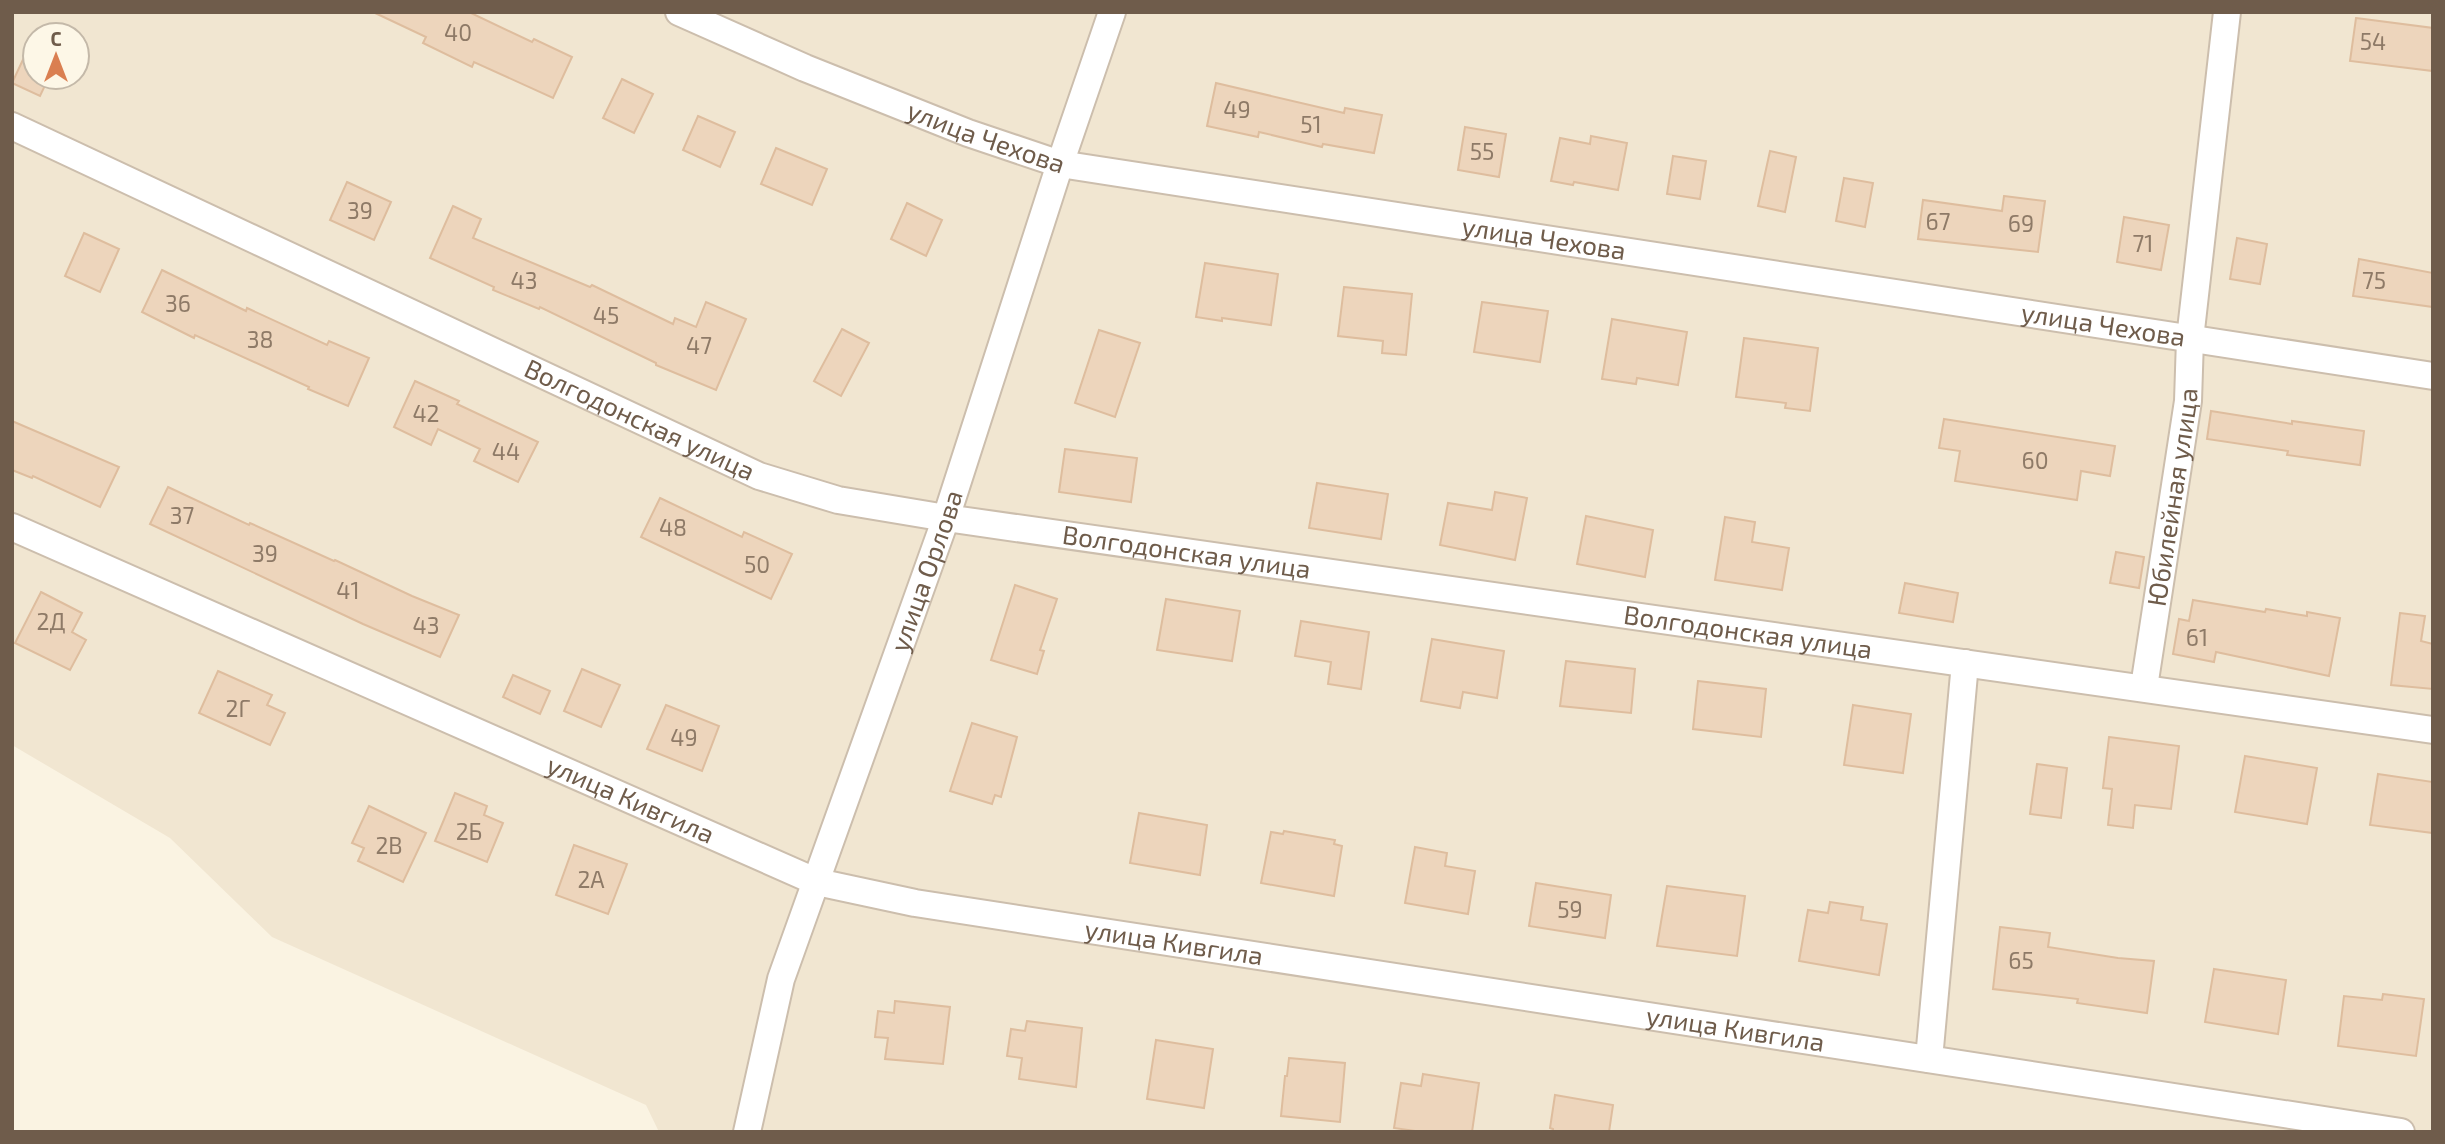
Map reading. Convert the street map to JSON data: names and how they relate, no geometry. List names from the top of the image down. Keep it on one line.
{"streets":{"street":["улица Чехова","Волгодонская улица","Юбилейная улица","улица Орлова","улица Кивгила"]},"crossings":[["улица Чехова","Юбилейная улица"],["улица Чехова","улица Орлова"],["Волгодонская улица","Юбилейная улица"],["Волгодонская улица","улица Орлова"],["улица Орлова","улица Кивгила"]],"house_numbers":["40","54","49","51","55","39","67","69","71","43","75","36","45","38","47","42","44","60","37","48","39","50","41","2Д","43","61","2Г","49","2Б","2В","2А","59","65"],"north":"top"}
